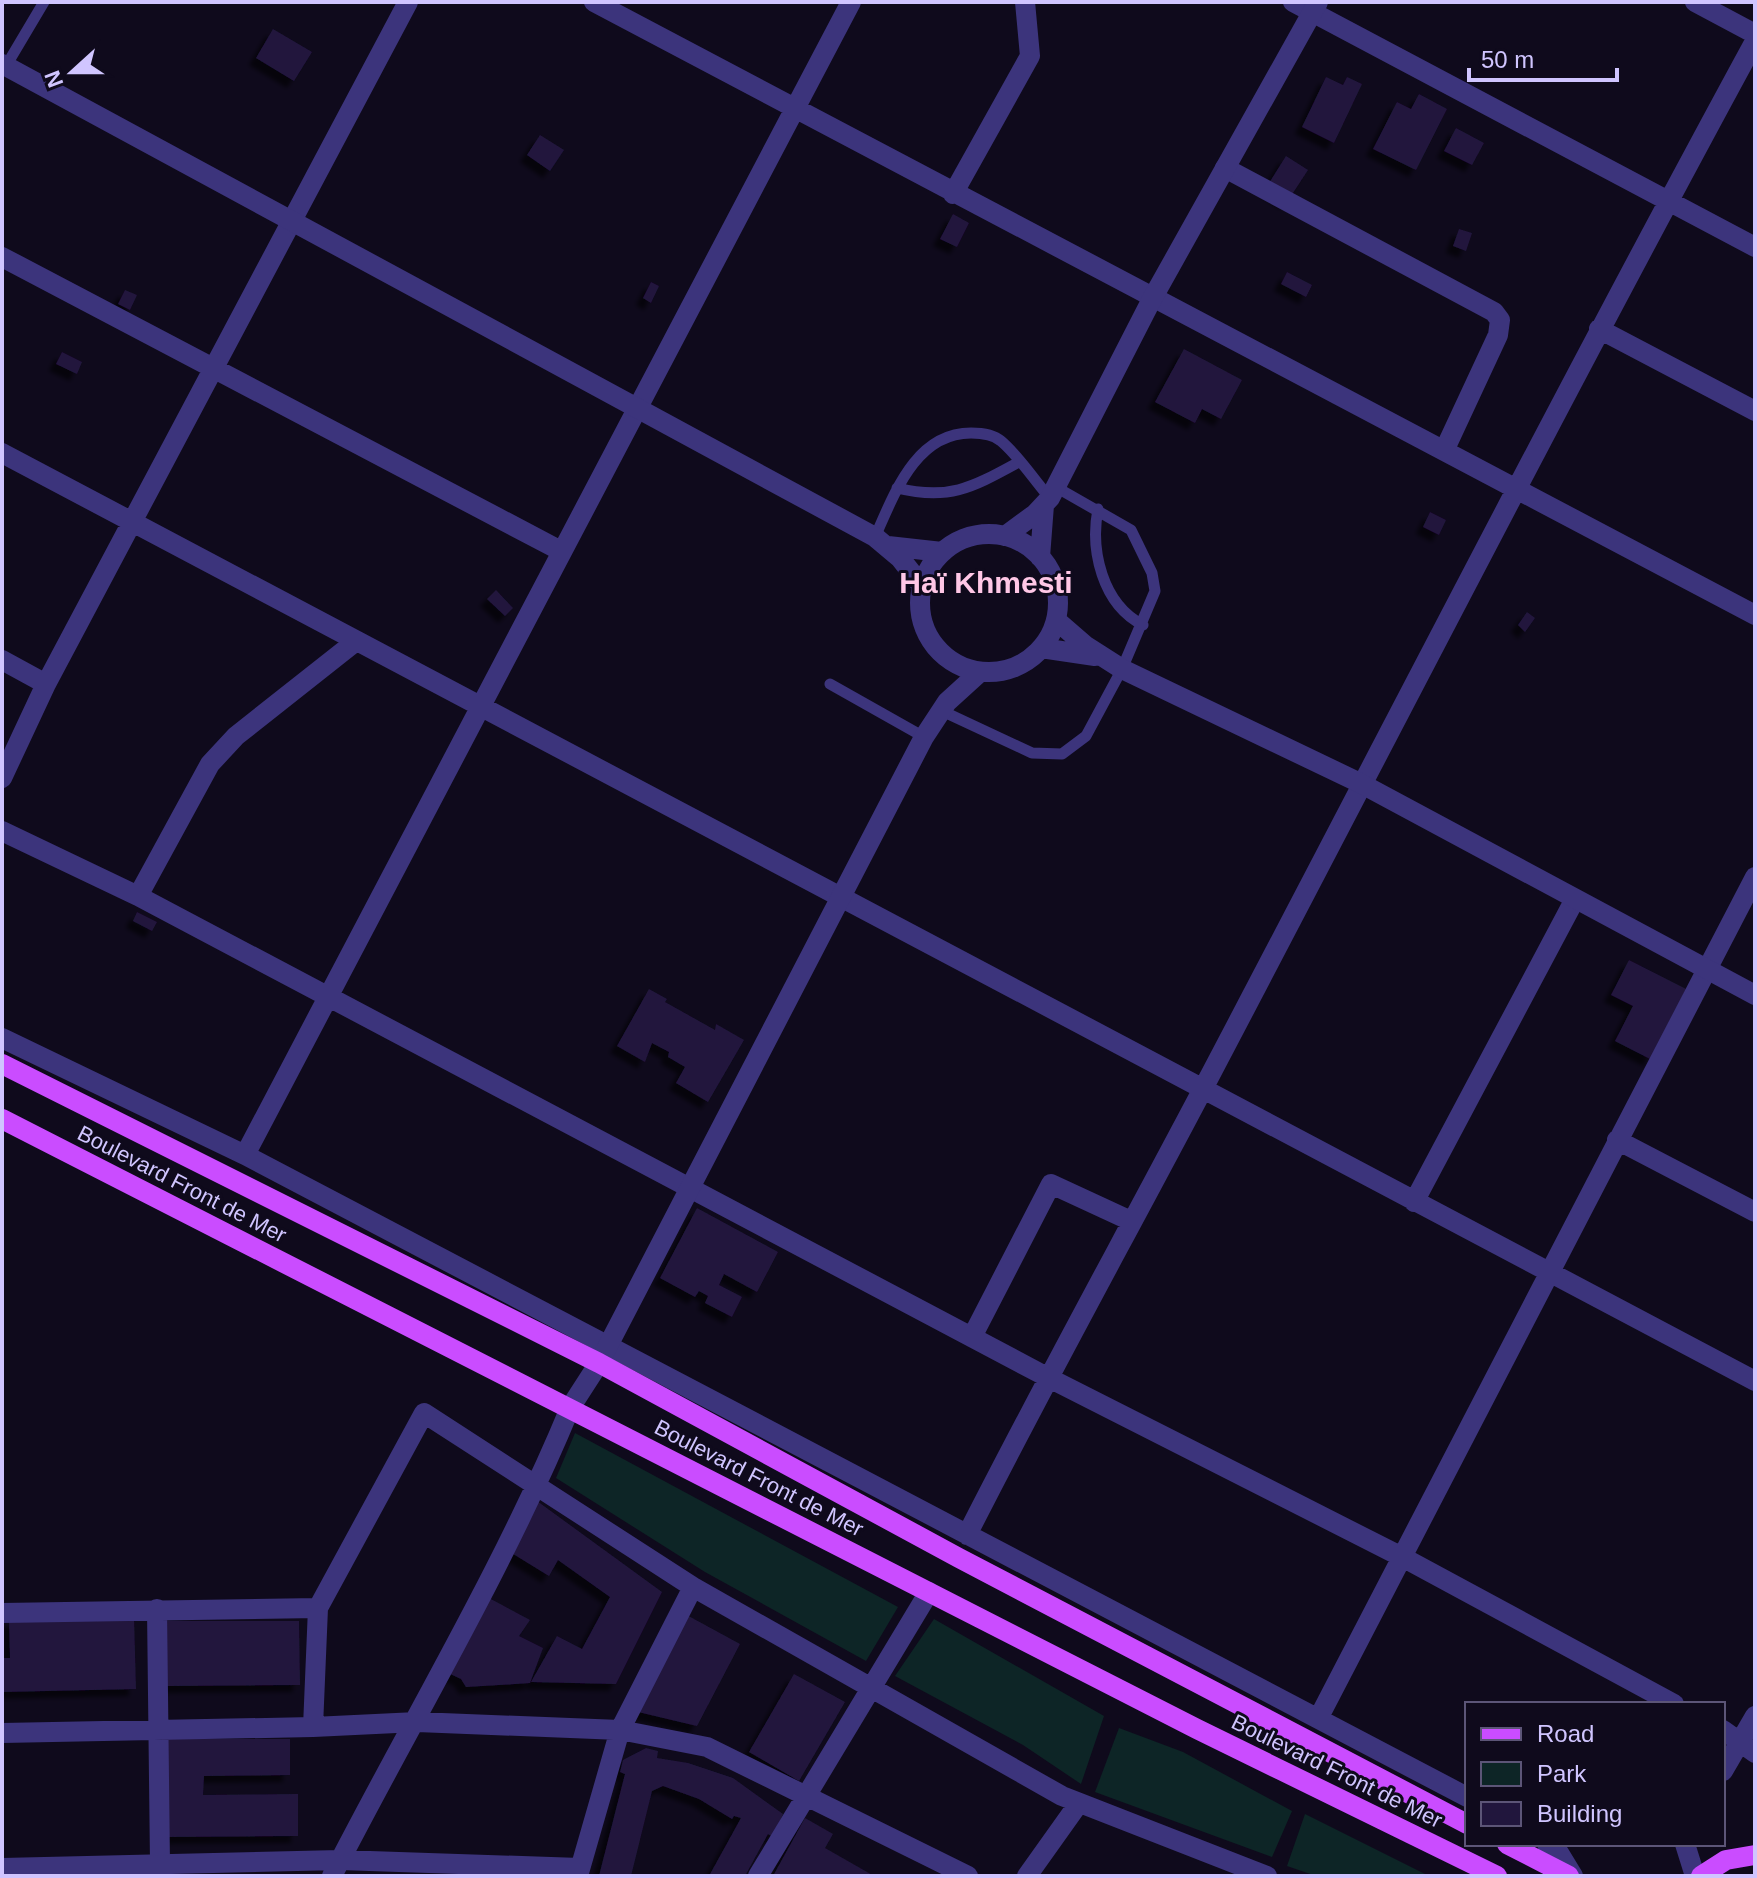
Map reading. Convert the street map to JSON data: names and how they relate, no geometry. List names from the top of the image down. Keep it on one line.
{"streets":{"main road":["Boulevard Front de Mer"]},"districts":["Haï Khmesti"],"legend":["Road","Park","Building"],"scale_bar":"50 m","north":"left"}
